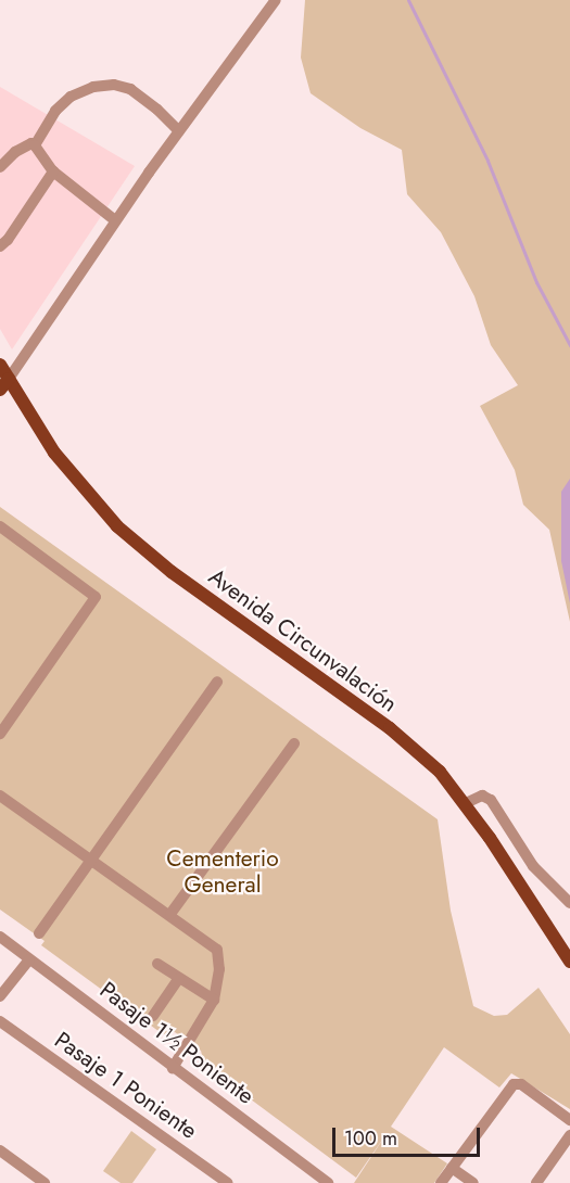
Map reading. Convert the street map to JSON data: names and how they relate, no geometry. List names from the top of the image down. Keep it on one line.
{"streets":{"main road":["Avenida Circunvalación"],"street":["Pasaje 1½ Poniente","Pasaje 1 Poniente"]},"parks":["Cementerio General"],"scale_bar":"100 m"}
